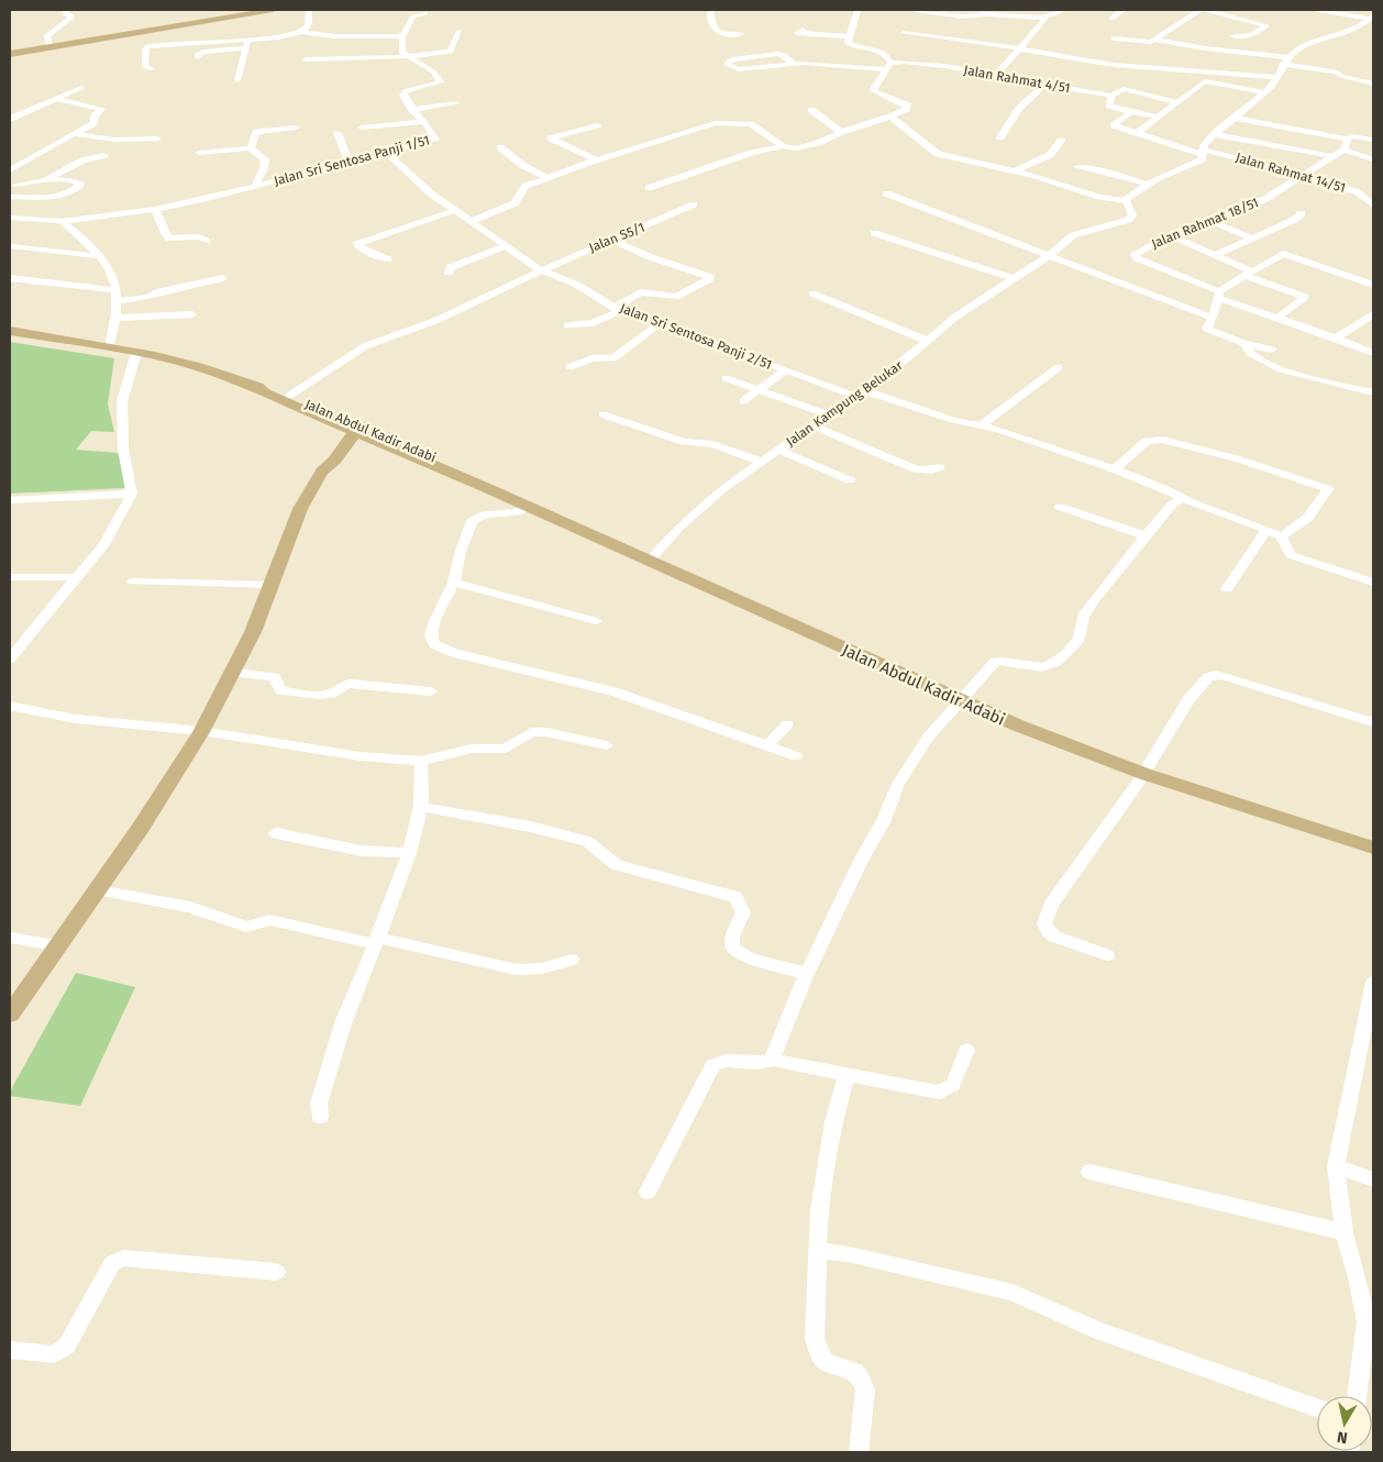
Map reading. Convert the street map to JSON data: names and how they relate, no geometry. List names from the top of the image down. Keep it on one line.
{"streets":{"main road":["Jalan Abdul Kadir Adabi"],"street":["Jalan Rahmat 4/51","Jalan Sri Sentosa Panji 1/51","Jalan Rahmat 14/51","Jalan Rahmat 18/51","Jalan S5/1","Jalan Sri Sentosa Panji 2/51","Jalan Kampung Belukar"]},"crossings":[["Jalan Sri Sentosa Panji 1/51","Jalan Sri Sentosa Panji 2/51"],["Jalan Rahmat 14/51","Jalan Rahmat 18/51"],["Jalan S5/1","Jalan Sri Sentosa Panji 2/51"],["Jalan S5/1","Jalan Abdul Kadir Adabi"],["Jalan Sri Sentosa Panji 2/51","Jalan Kampung Belukar"],["Jalan Kampung Belukar","Jalan Abdul Kadir Adabi"]],"north":"bottom"}
